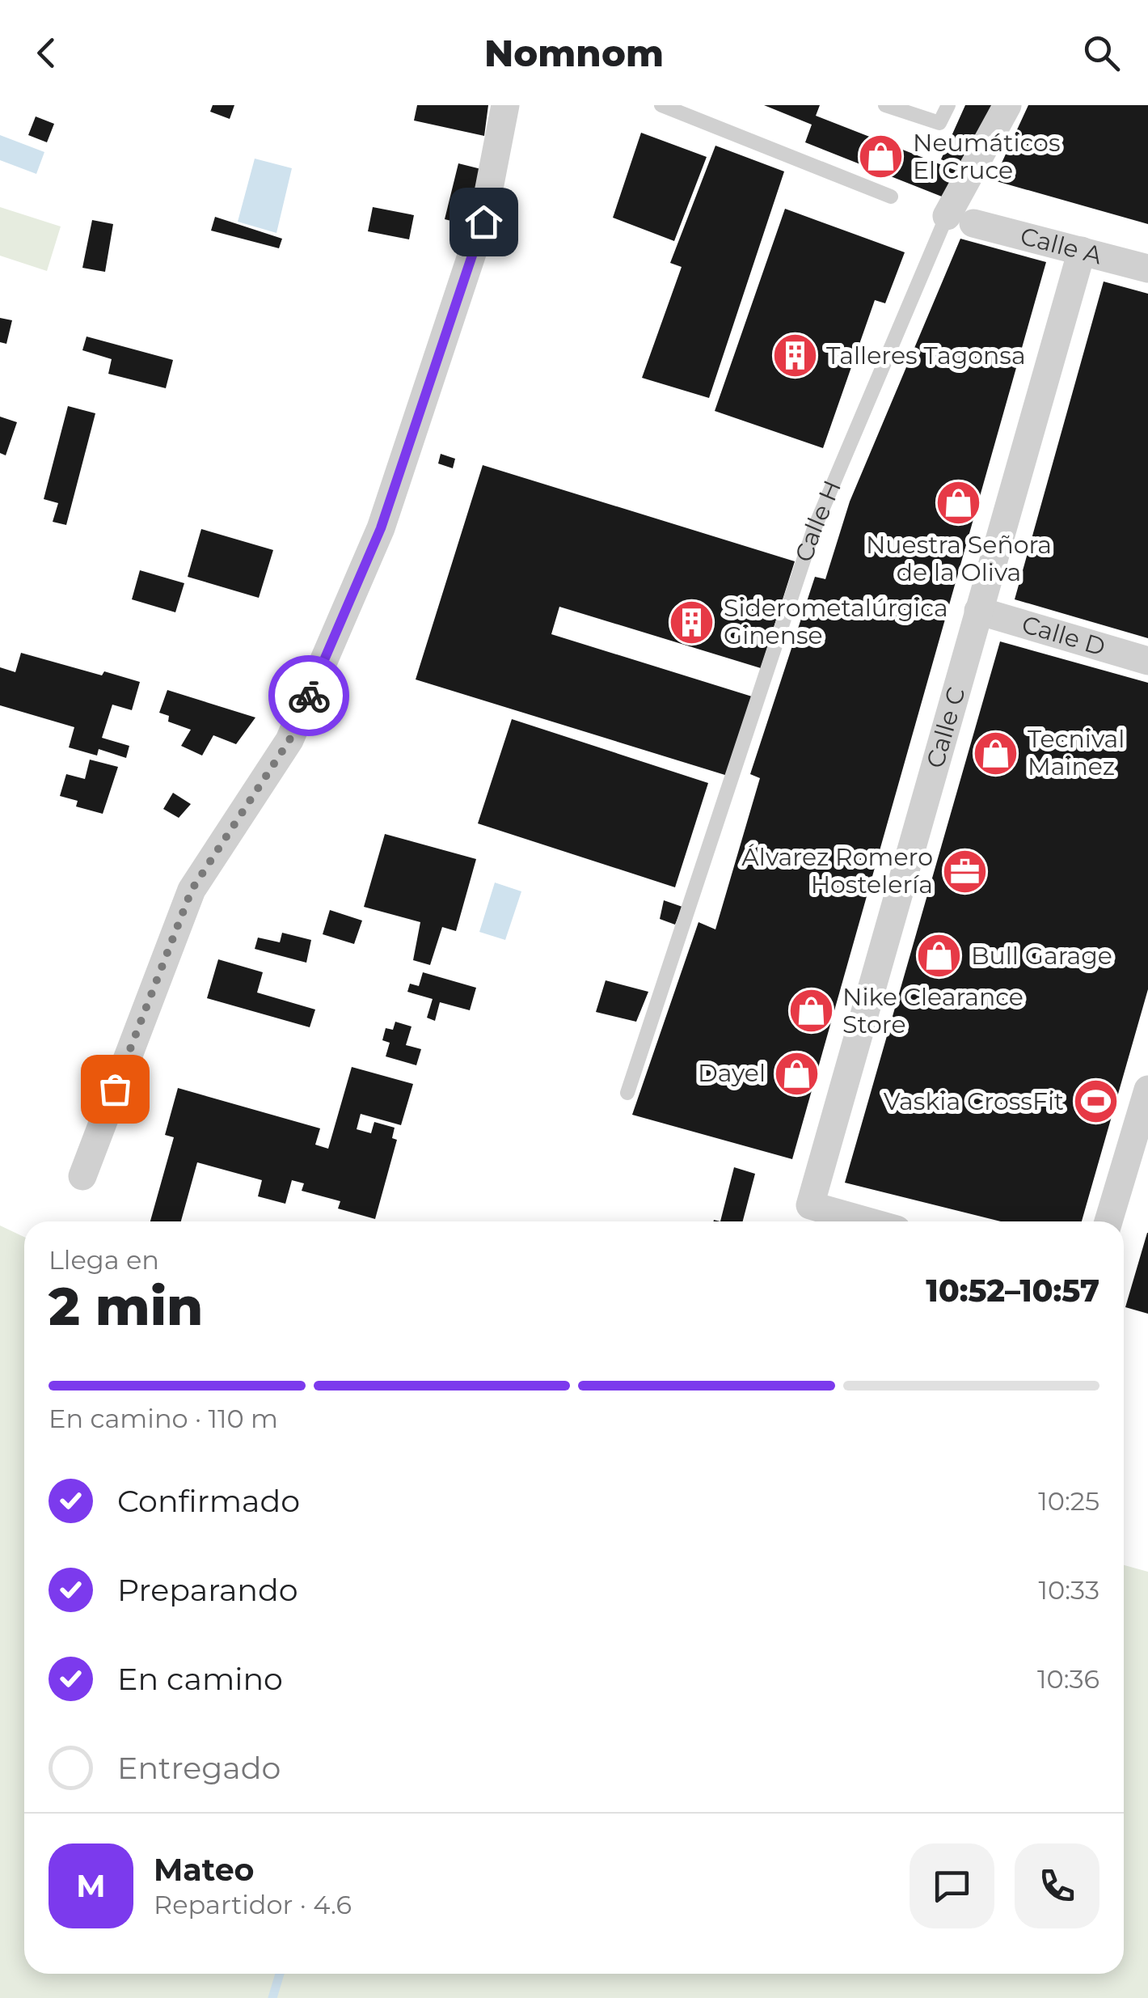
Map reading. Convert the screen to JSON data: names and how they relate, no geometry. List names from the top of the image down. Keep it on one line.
{"streets":{"street":["Calle A","Calle H","Calle D","Calle C"]},"crossings":[["Calle A","Calle H"],["Calle A","Calle C"],["Calle D","Calle C"]],"places":{"shop":["Neumáticos El Cruce","Nuestra Señora de la Oliva","Tecnival Mainez","Bull Garage","Nike Clearance Store","Dayel"],"building":["Talleres Tagonsa","Siderometalúrgica Ginense"],"office":["Álvarez Romero Hostelería"],"sports":["Vaskia CrossFit"]},"page":{"header":"Nomnom","heading":["2 min","Llega en","10:52–10:57"],"panel":["Mateo","Repartidor · 4.6"],"bar":"En camino · 110 m","list":[["Confirmado","10:25"],["Preparando","10:33"],["En camino","10:36"],"Entregado"],"round":"M"}}
